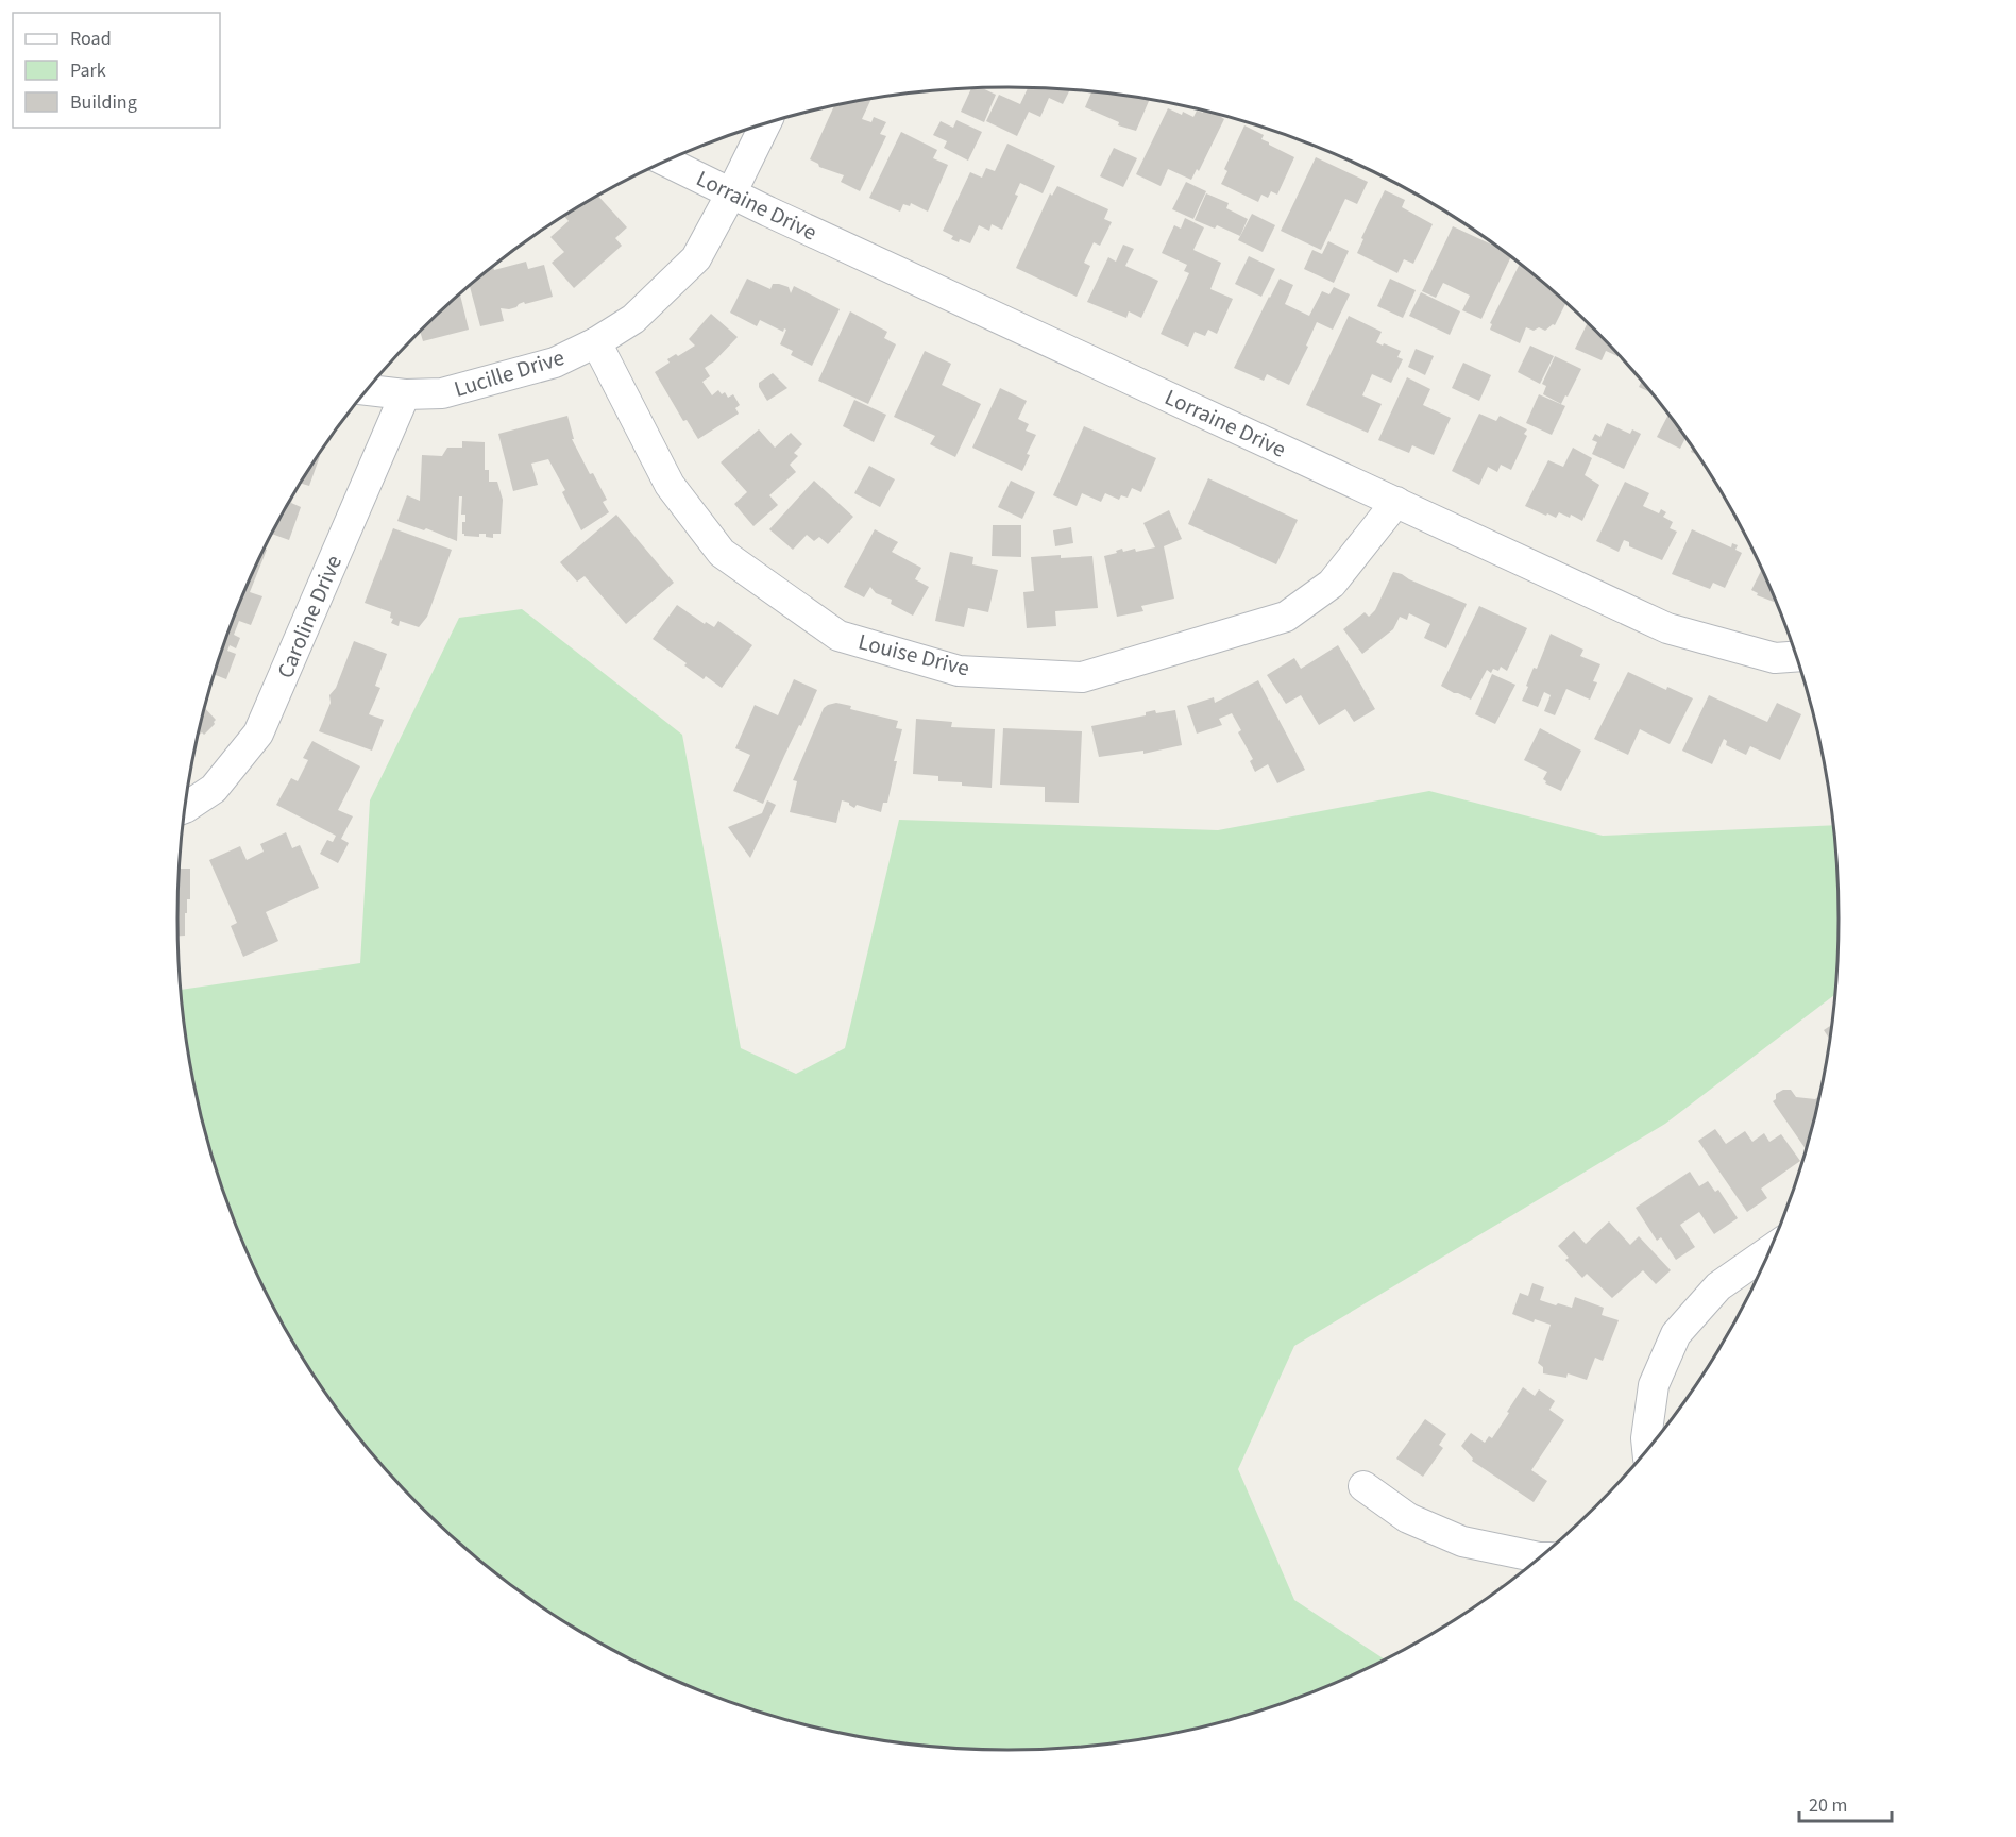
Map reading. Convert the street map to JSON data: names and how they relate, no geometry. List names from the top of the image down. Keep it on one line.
{"streets":{"street":["Lorraine Drive","Lucille Drive","Caroline Drive","Louise Drive"]},"crossings":[["Lorraine Drive","Lucille Drive"],["Lorraine Drive","Louise Drive"],["Lucille Drive","Caroline Drive"],["Lucille Drive","Louise Drive"]],"legend":["Road","Park","Building"],"scale_bar":"20 m"}
